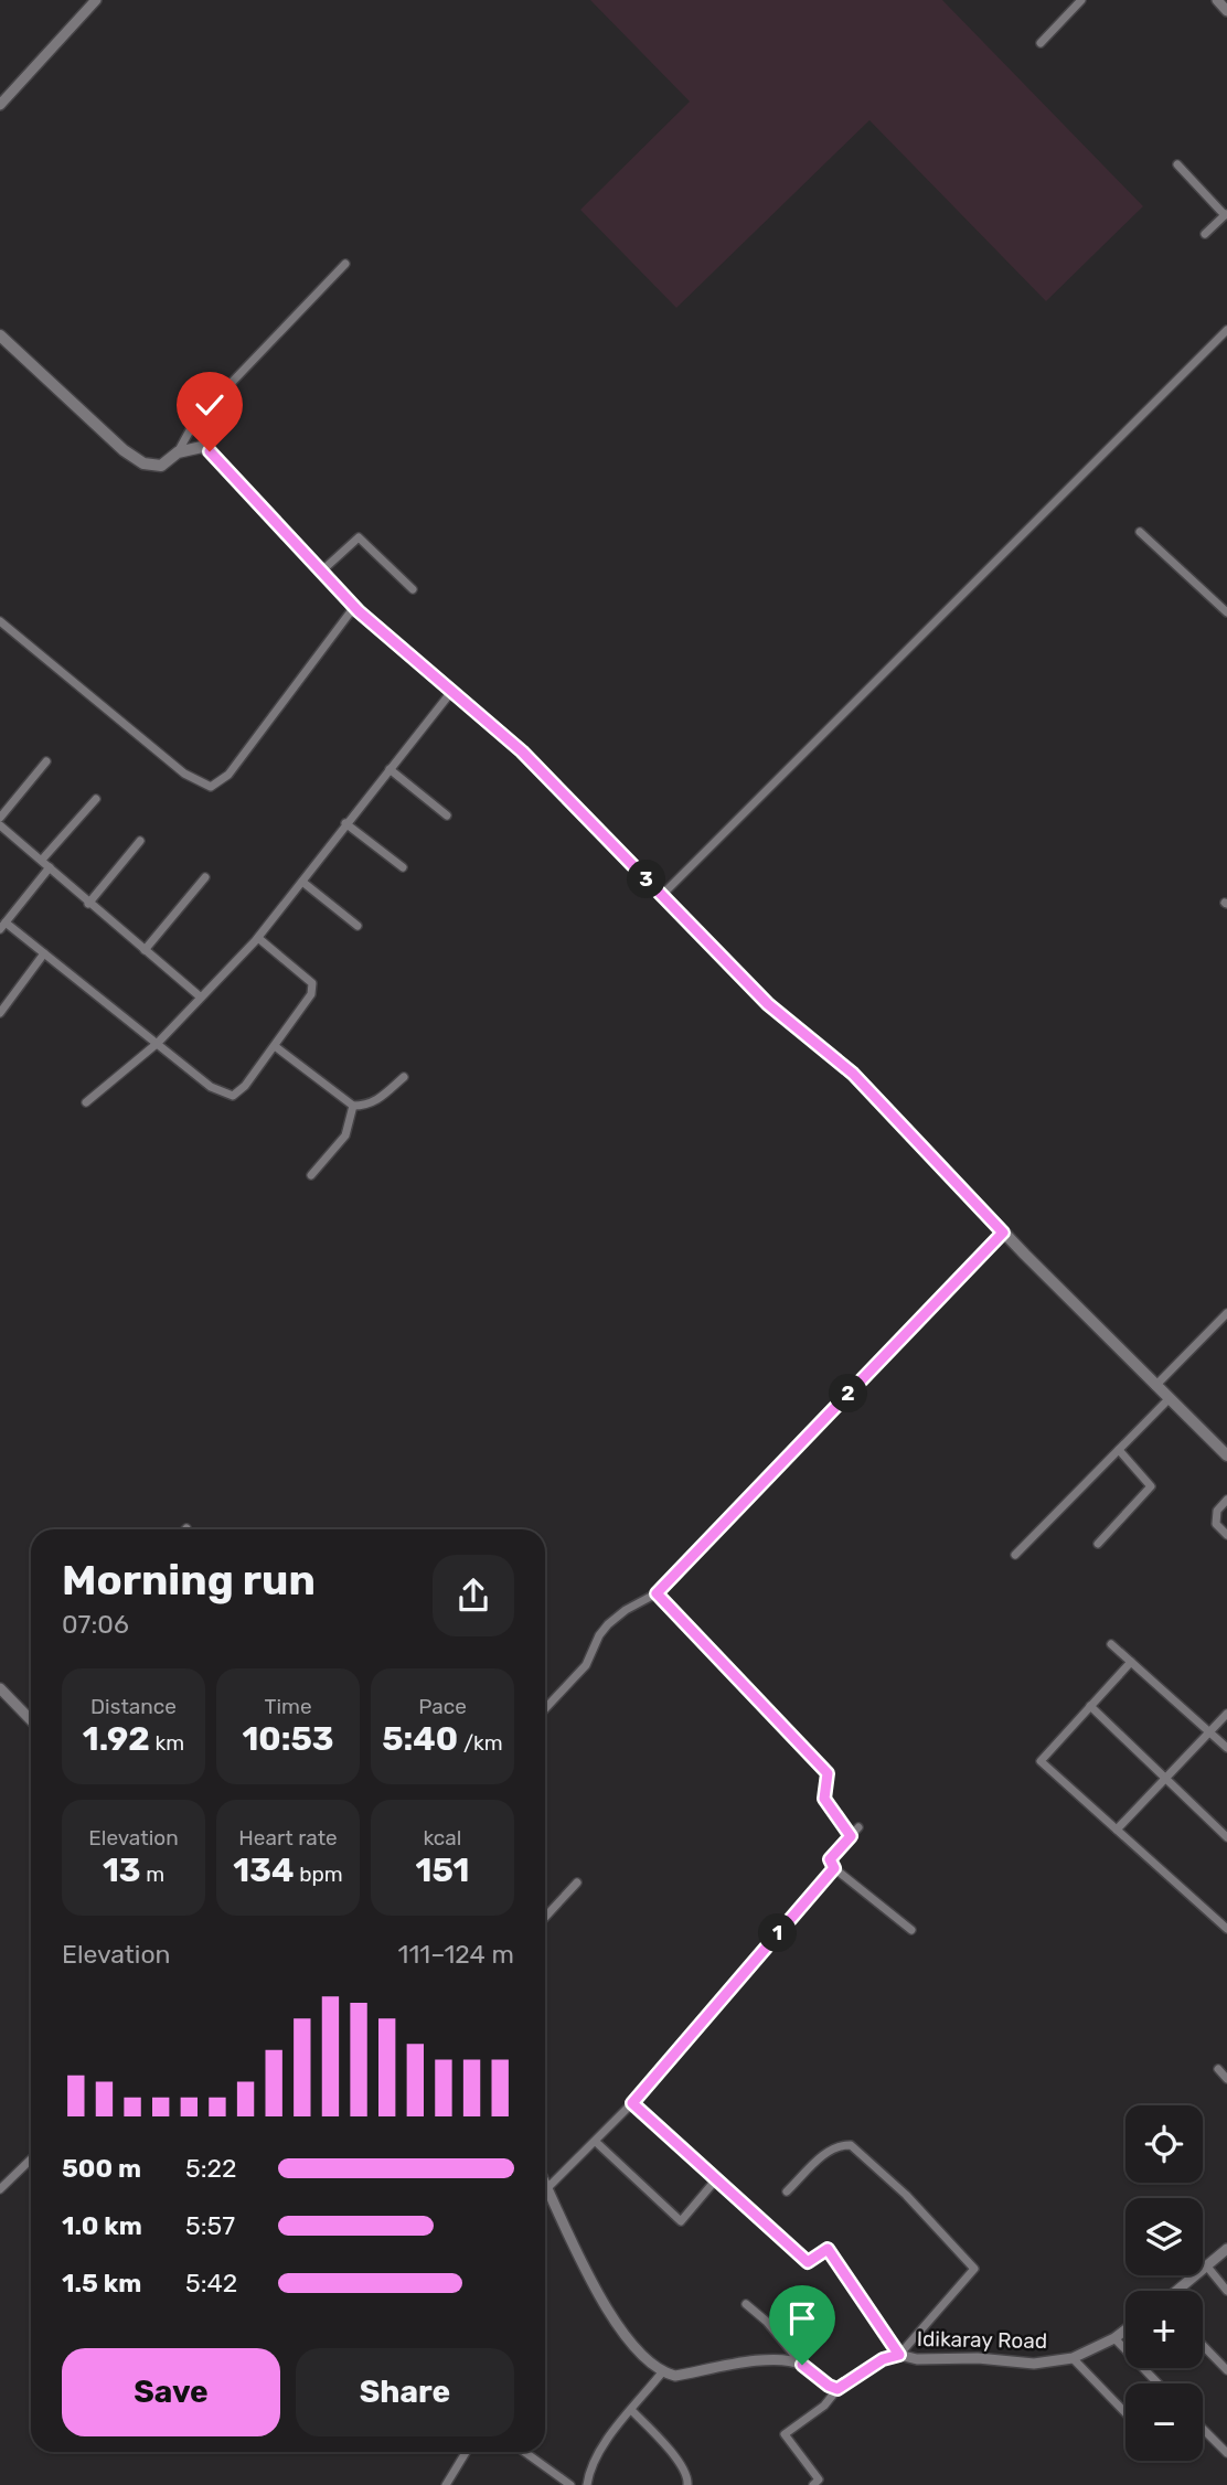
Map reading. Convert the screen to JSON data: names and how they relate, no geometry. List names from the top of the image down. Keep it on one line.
{"streets":{"street":["Idikaray Road"]},"page":{"pins":["3","2","1"],"heading":["Morning run","07:06"],"stats":[["Distance","1.92 km"],["Time","10:53"],["Pace","5:40 /km"],["Elevation","13 m"],["Heart rate","134 bpm"],["kcal","151"]],"chart":["Elevation","111–124 m"],"map_buttons":["+","−"],"list":[{"name":"500 m","note":"5:22"},{"name":"1.0 km","note":"5:57"},{"name":"1.5 km","note":"5:42"}],"buttons":["Save","Share"]}}
